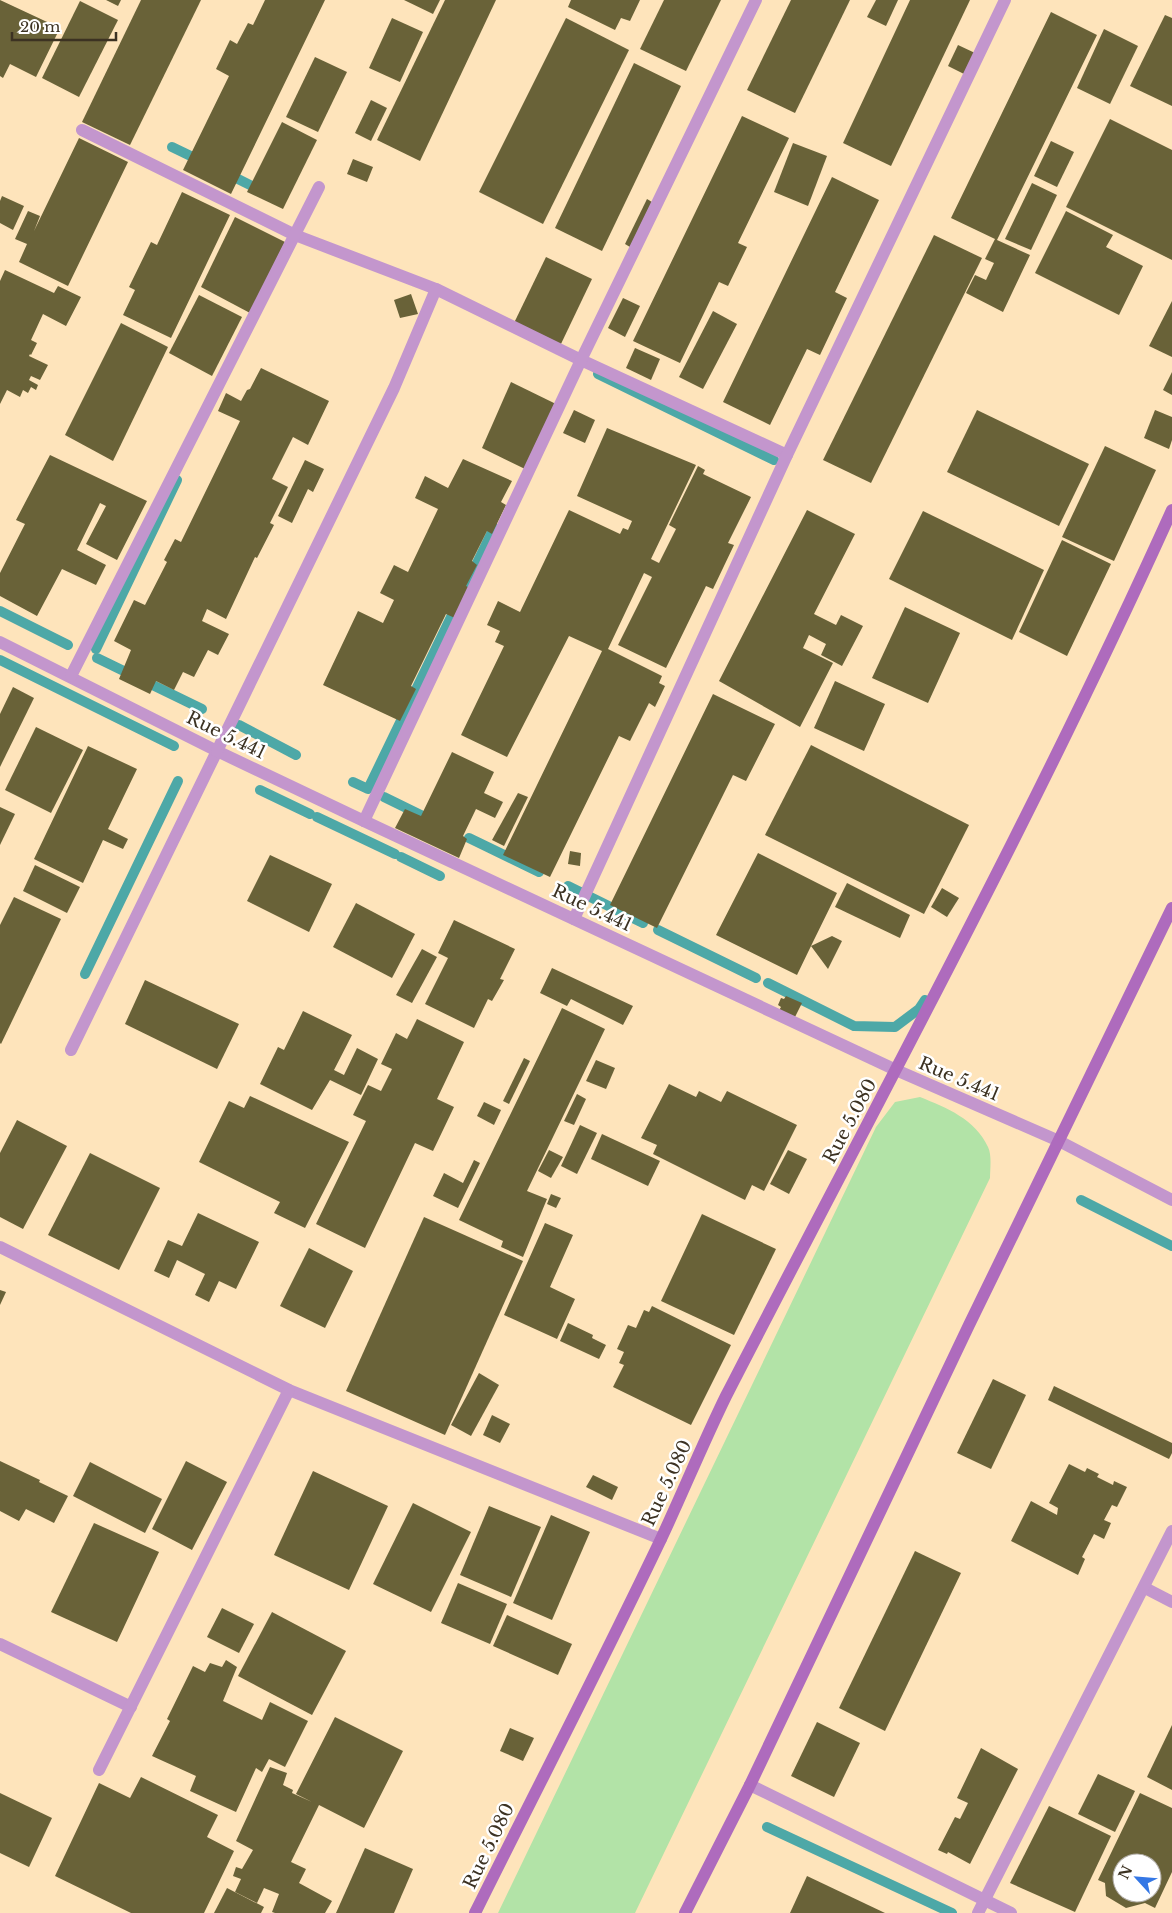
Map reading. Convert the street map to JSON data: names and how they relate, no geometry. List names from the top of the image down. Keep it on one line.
{"streets":{"main road":["Rue 5.080"],"street":["Rue 5.441"]},"crossings":[["Rue 5.441","Rue 5.080"]],"scale_bar":"20 m","north":"top left"}
